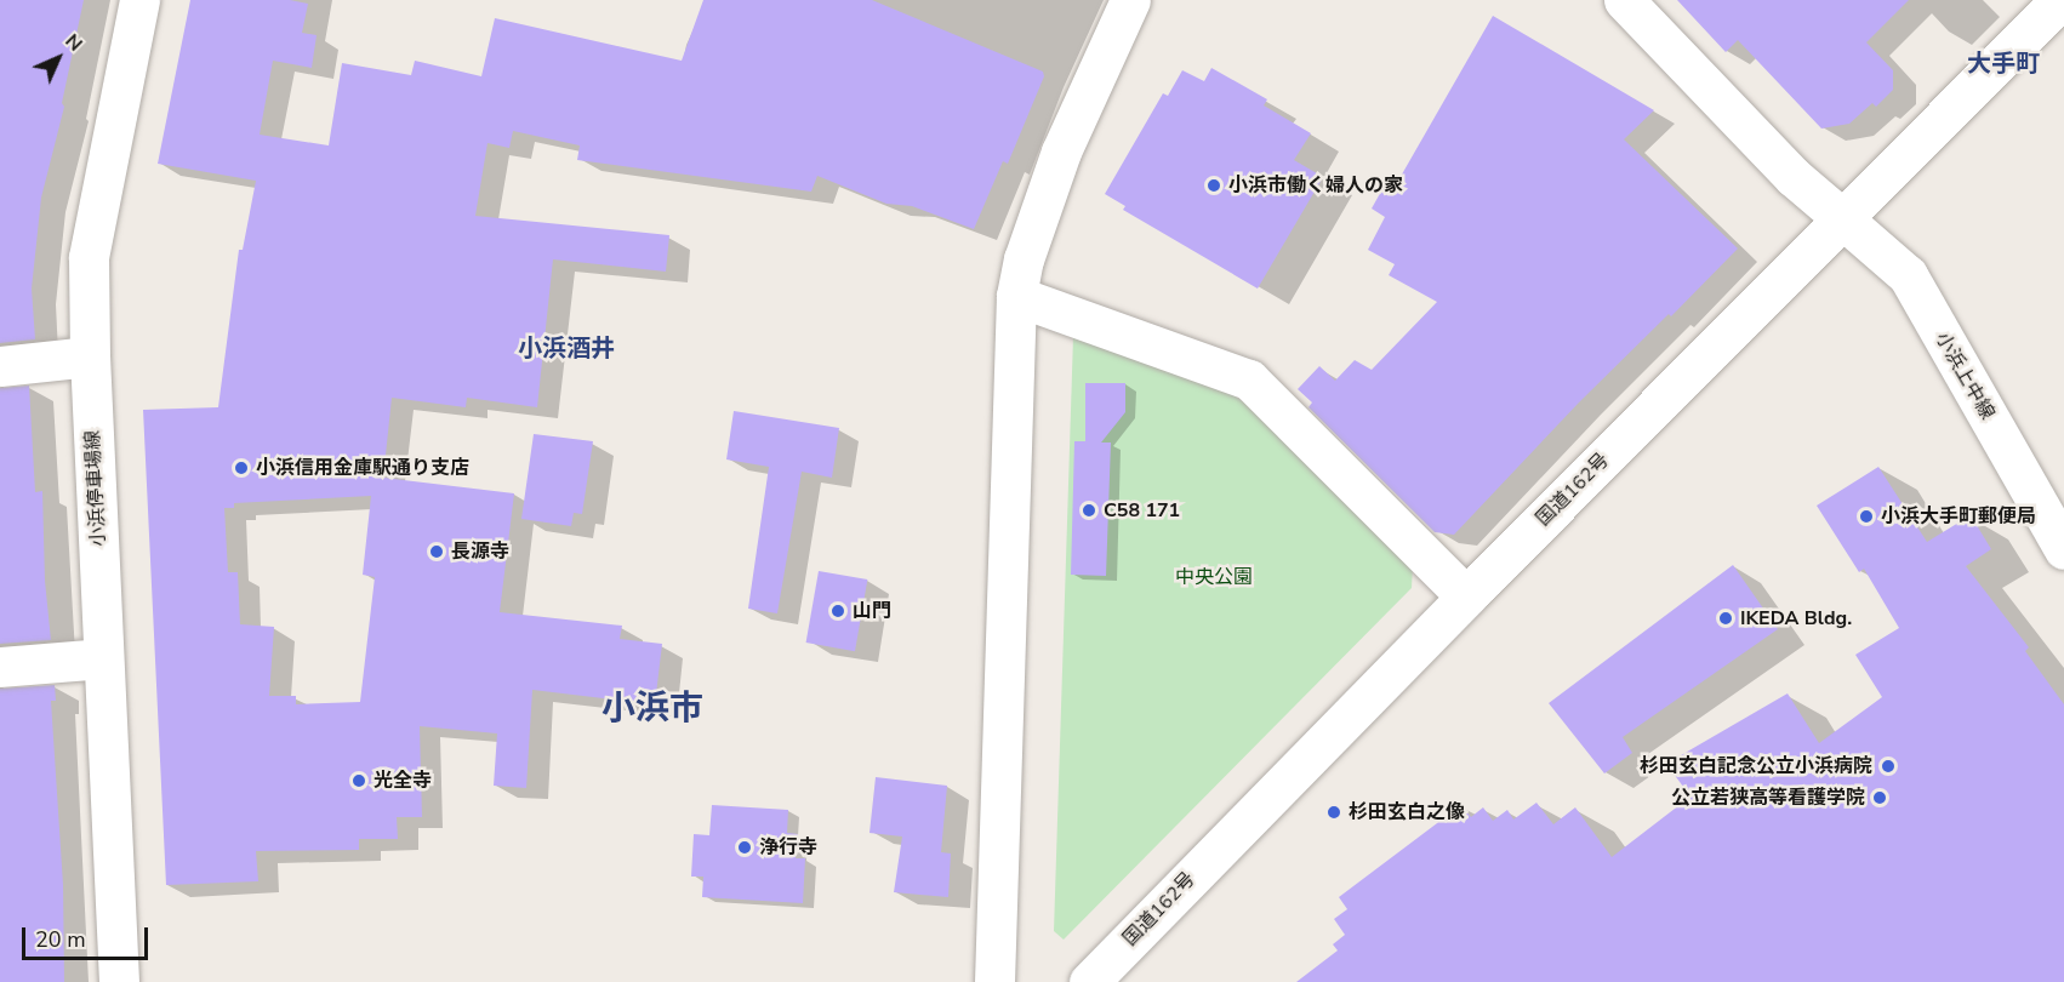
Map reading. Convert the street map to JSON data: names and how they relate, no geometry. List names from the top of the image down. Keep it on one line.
{"streets":{"main road":["小浜上中線","小浜停車場線","国道162号"]},"crossings":[["小浜上中線","国道162号"]],"districts":["大手町","小浜酒井","小浜市"],"parks":["中央公園"],"places":["小浜市働く婦人の家","小浜信用金庫駅通り支店","C58 171","小浜大手町郵便局","長源寺","山門","IKEDA Bldg.","杉田玄白記念公立小浜病院","光全寺","公立若狭高等看護学院","杉田玄白之像","浄行寺"],"scale_bar":"20 m","north":"top right"}
